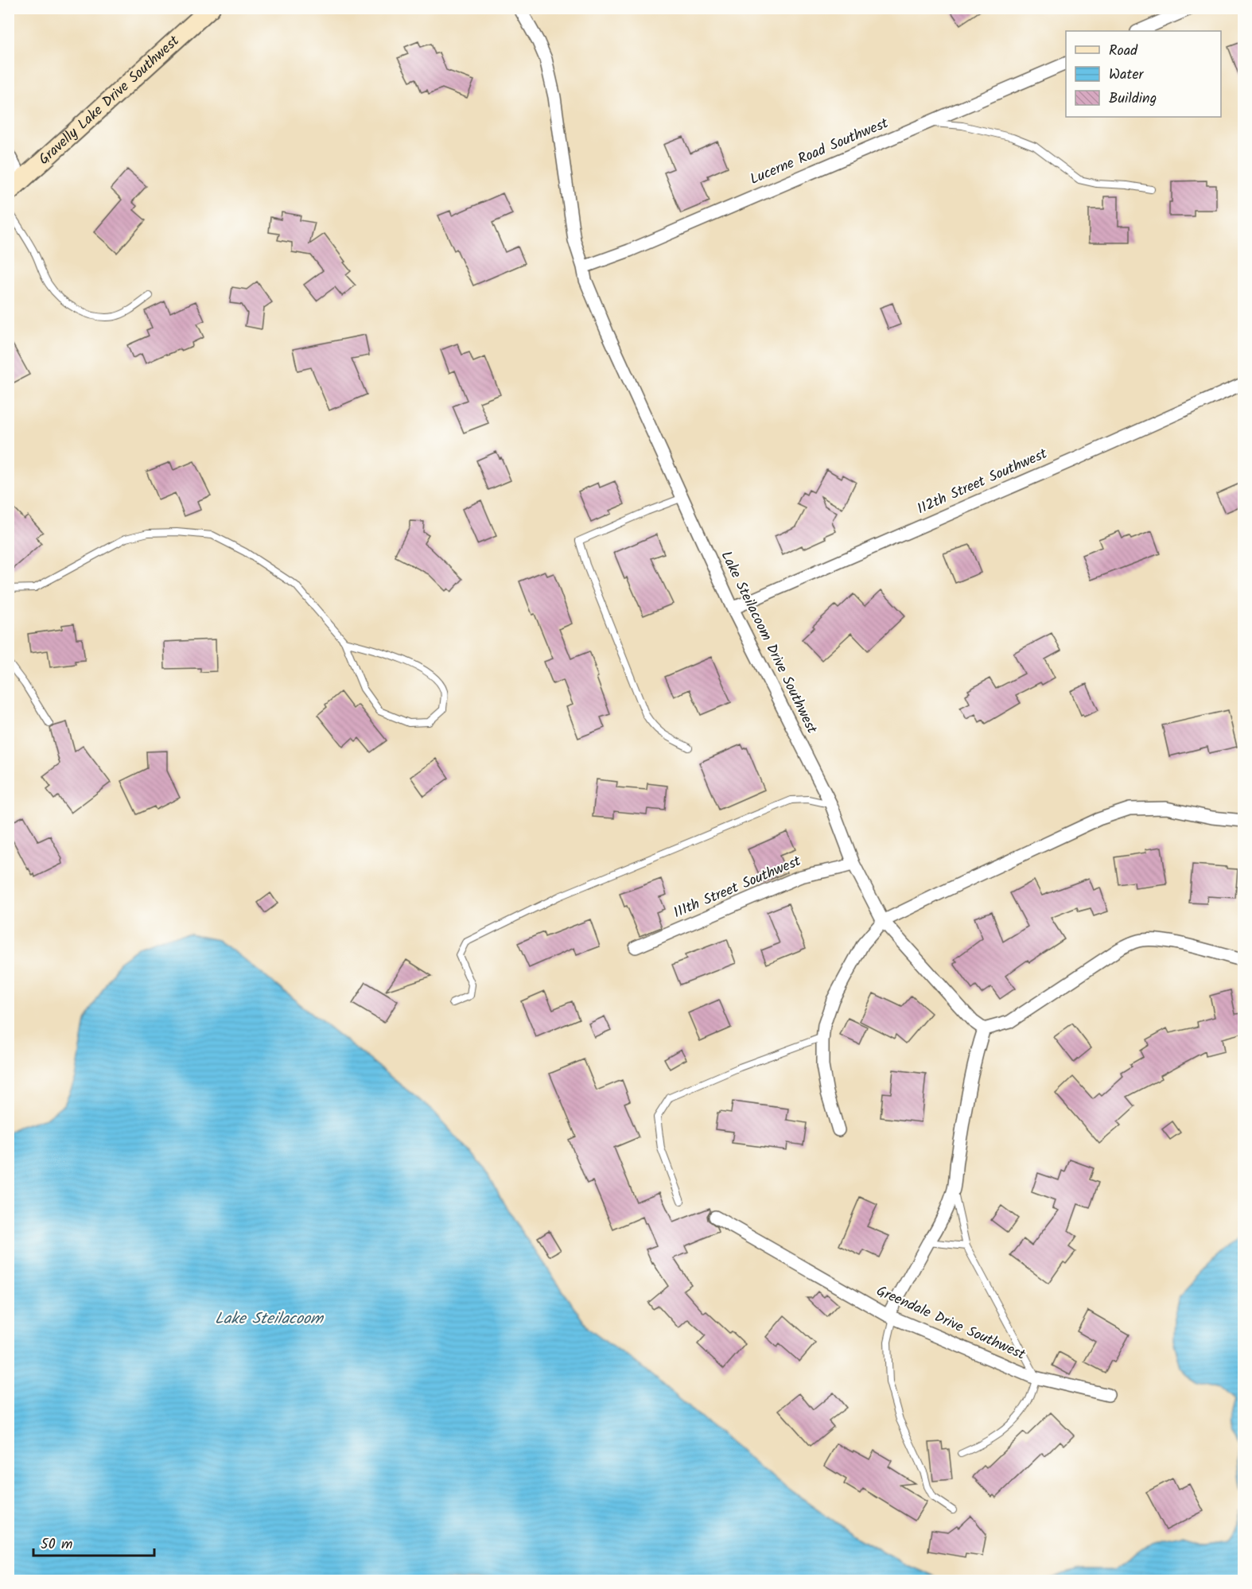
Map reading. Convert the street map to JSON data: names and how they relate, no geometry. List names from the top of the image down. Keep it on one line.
{"streets":{"main road":["Gravelly Lake Drive Southwest"],"street":["Lucerne Road Southwest","112th Street Southwest","Lake Steilacoom Drive Southwest","111th Street Southwest","Greendale Drive Southwest"]},"crossings":[["Lucerne Road Southwest","Lake Steilacoom Drive Southwest"],["112th Street Southwest","Lake Steilacoom Drive Southwest"],["Lake Steilacoom Drive Southwest","111th Street Southwest"]],"water":["Lake Steilacoom"],"legend":["Road","Water","Building"],"scale_bar":"50 m"}
